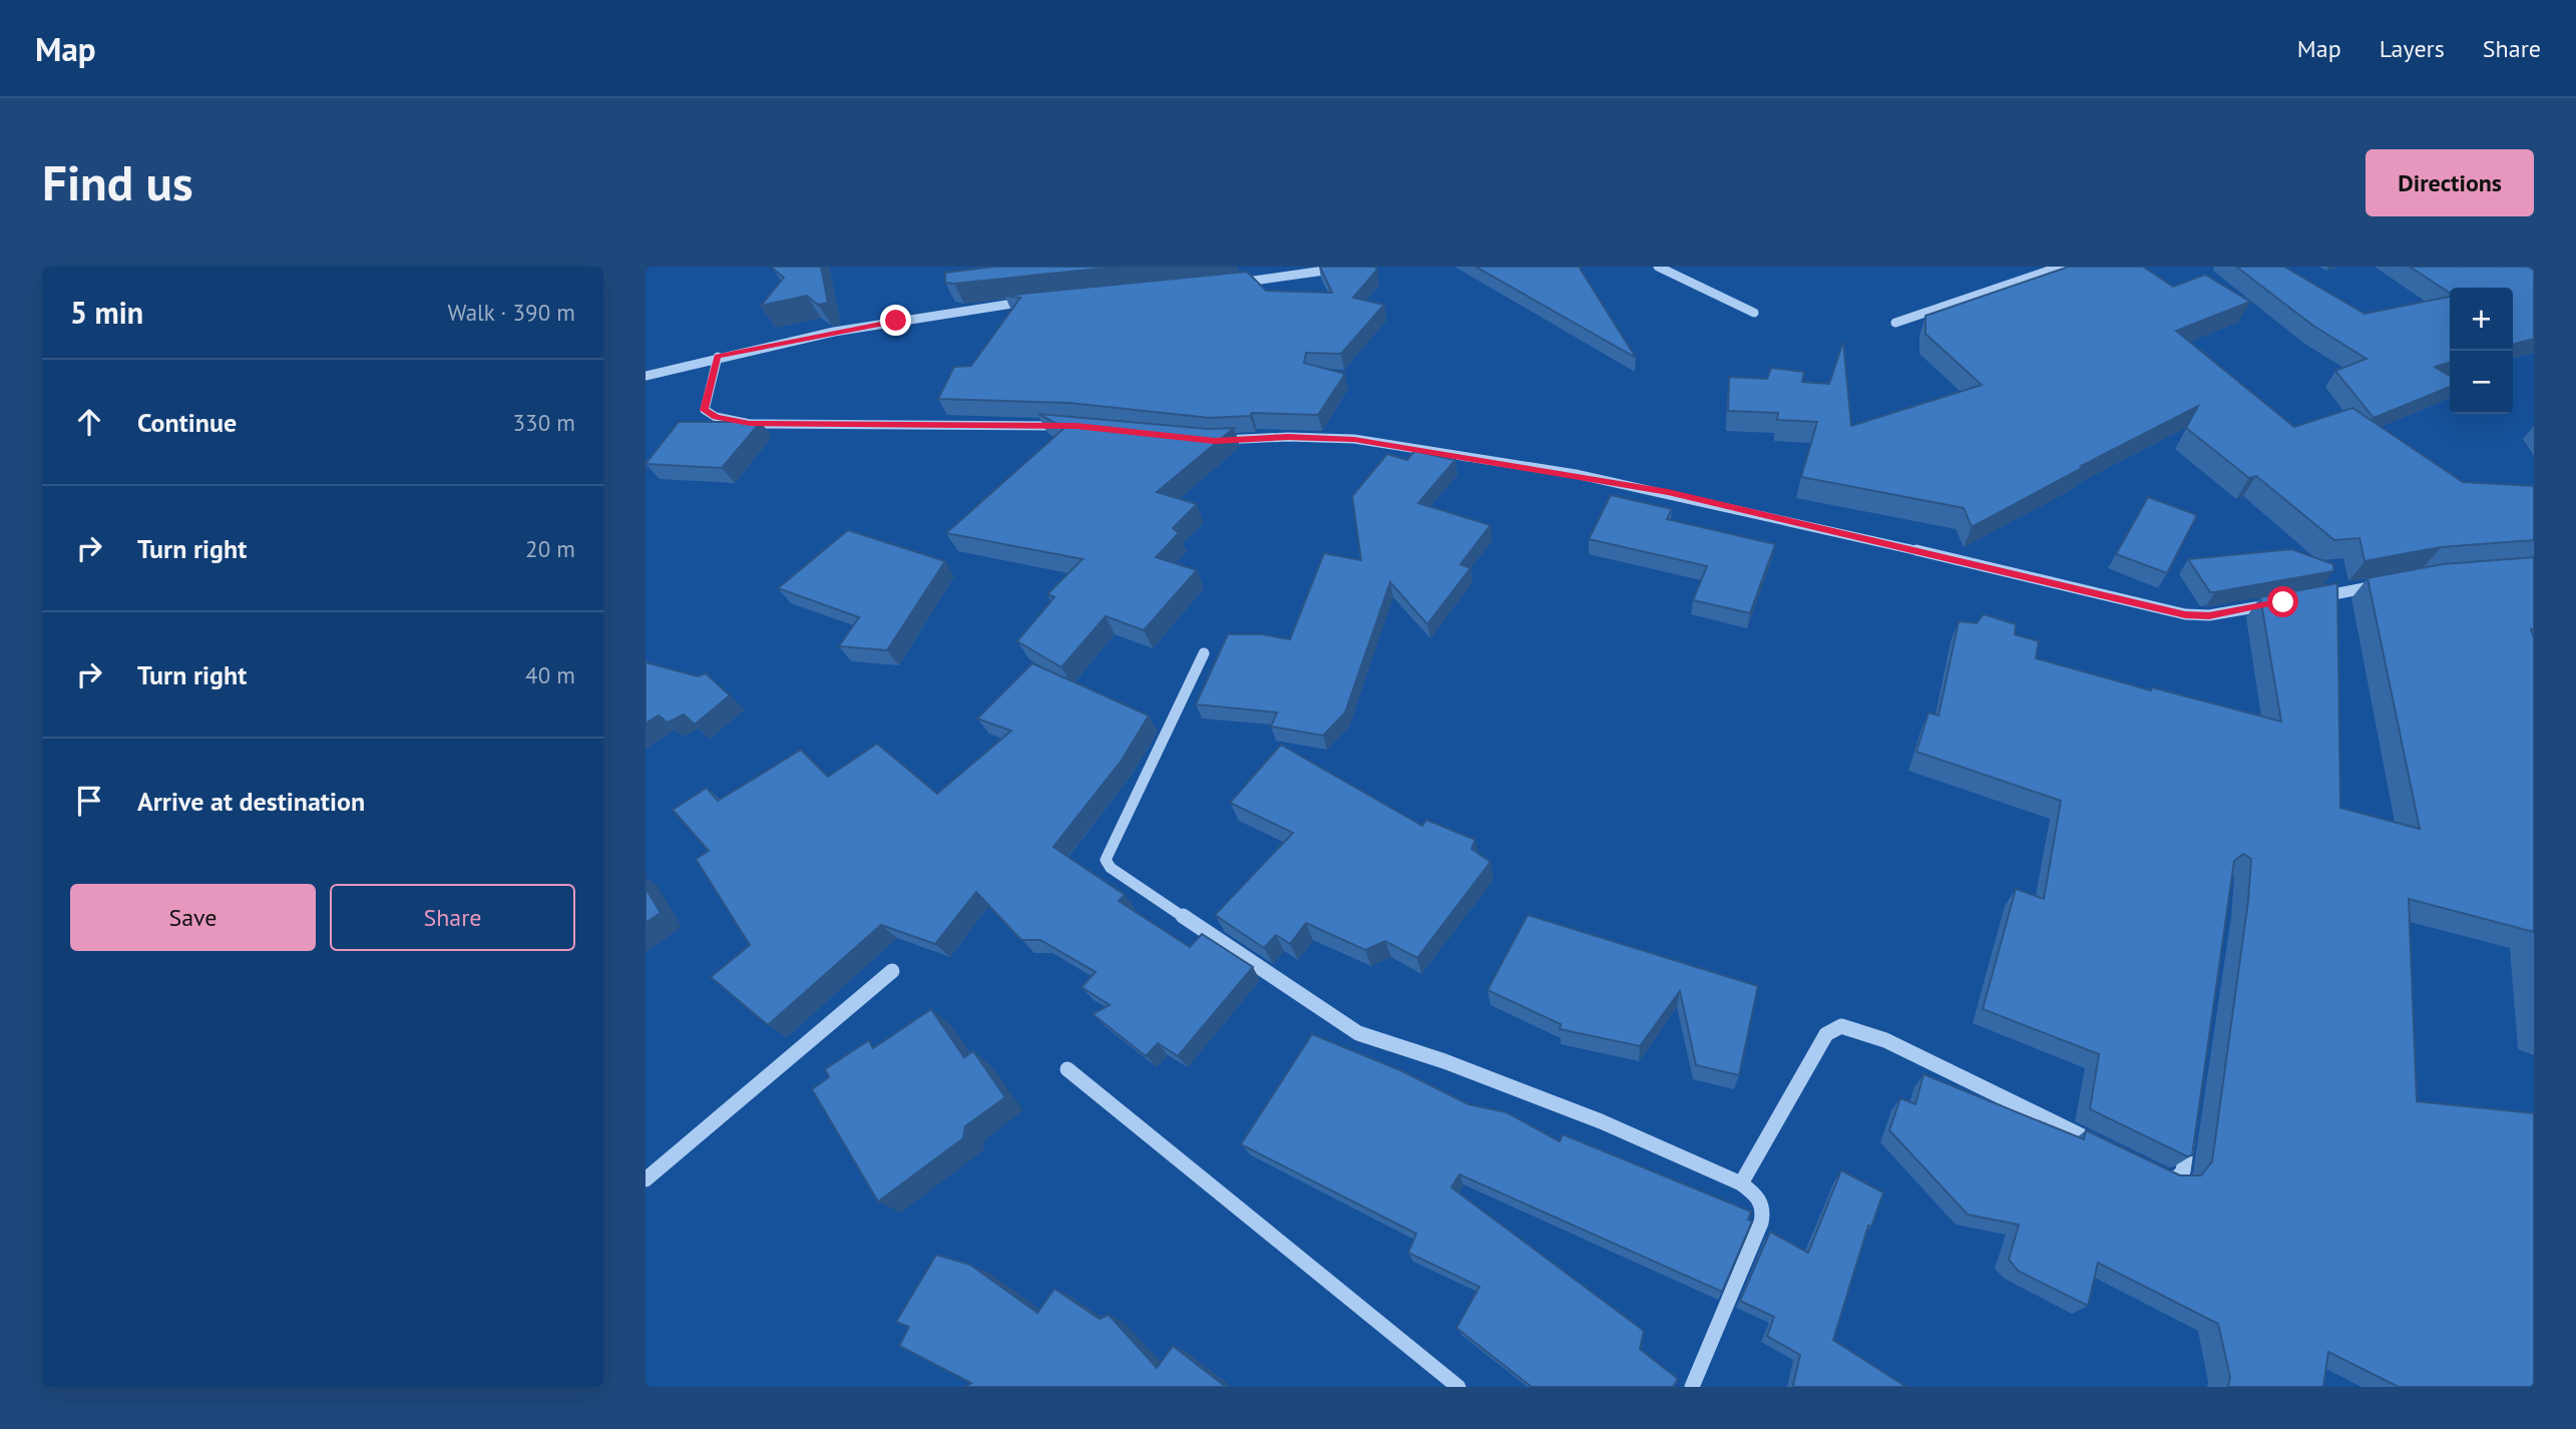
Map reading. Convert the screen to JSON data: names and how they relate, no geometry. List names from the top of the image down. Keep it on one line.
{"page":{"header":"Map","nav":["Map","Layers","Share"],"buttons":["Directions",["Save","Share"]],"title":"Find us","heading":["5 min","Walk · 390 m"],"map_buttons":["+","−"],"list":[["Continue","330 m"],["Turn right","20 m"],["Turn right","40 m"],"Arrive at destination"]}}
